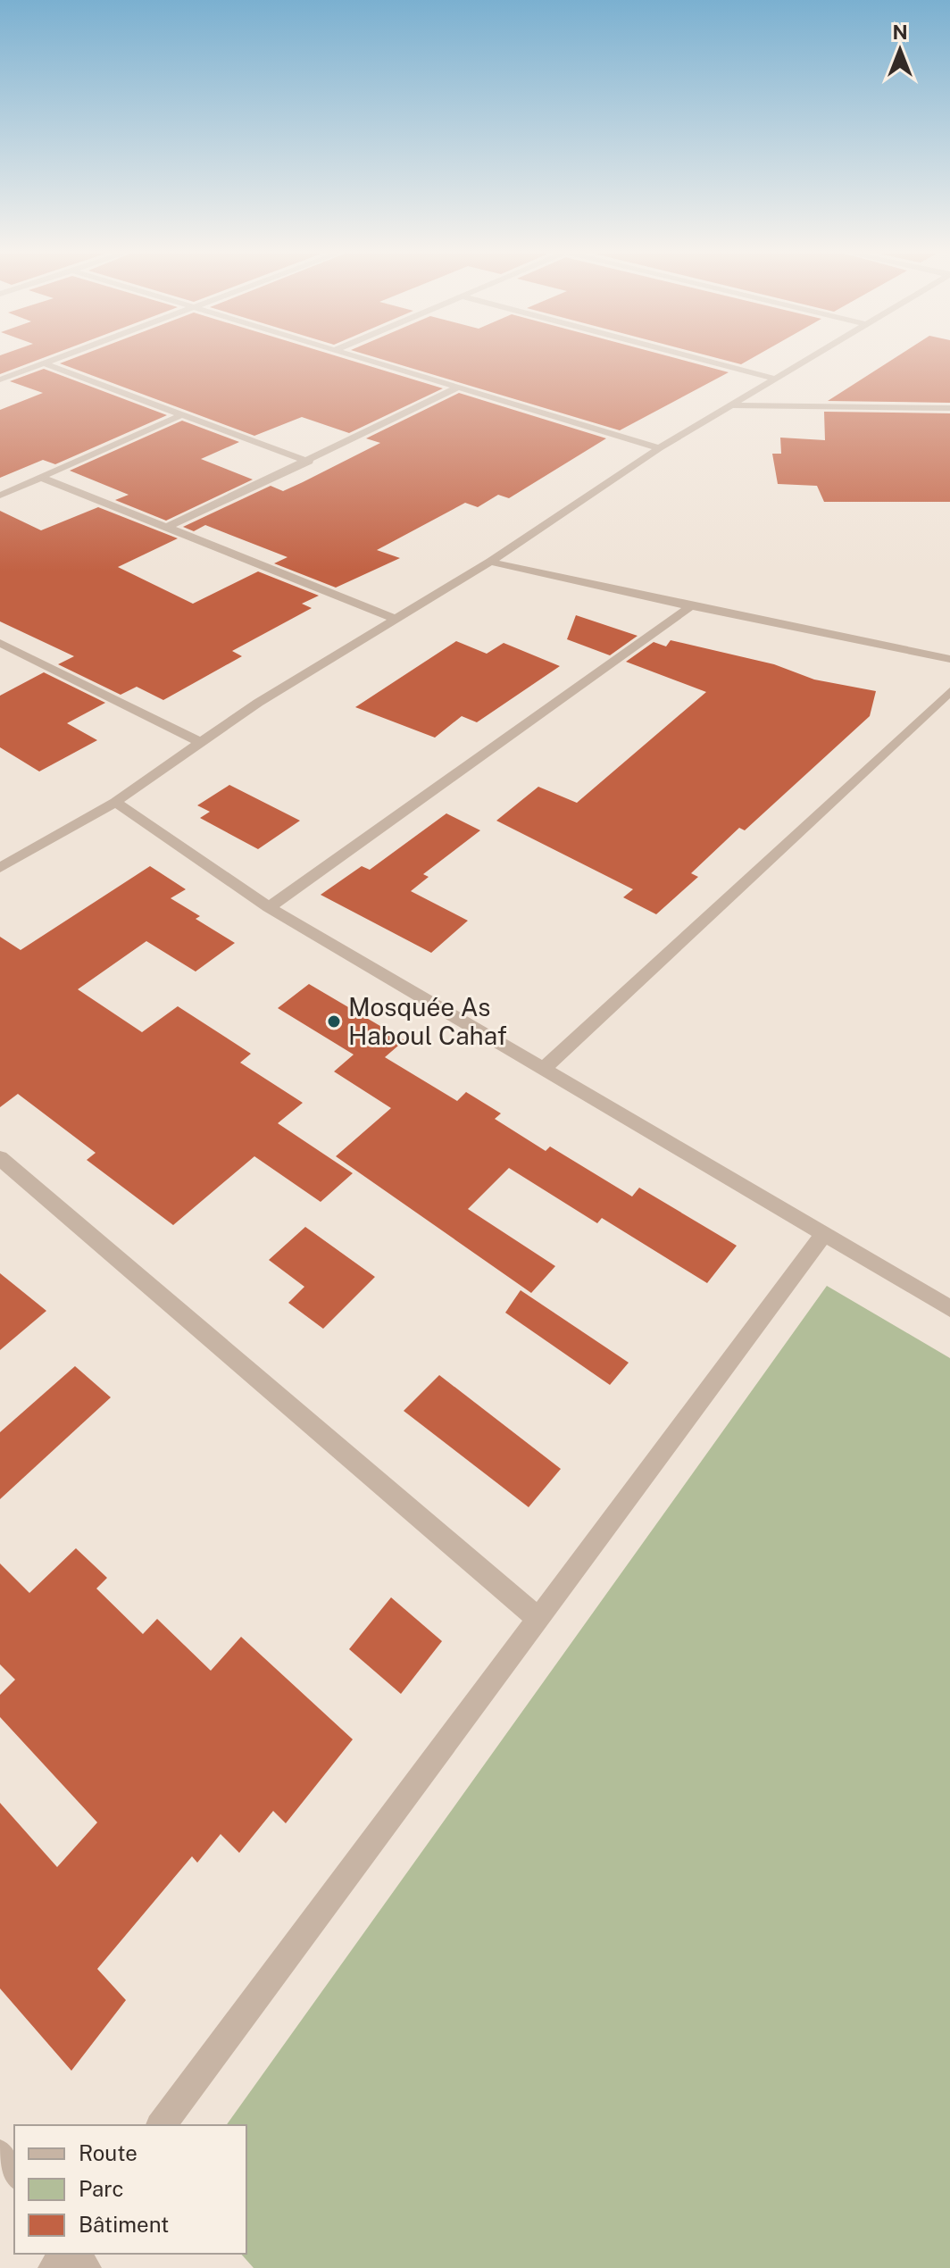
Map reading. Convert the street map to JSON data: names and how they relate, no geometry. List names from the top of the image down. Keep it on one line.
{"places":["Mosquée As Haboul Cahaf"],"legend":["Route","Parc","Bâtiment"],"north":"top"}
